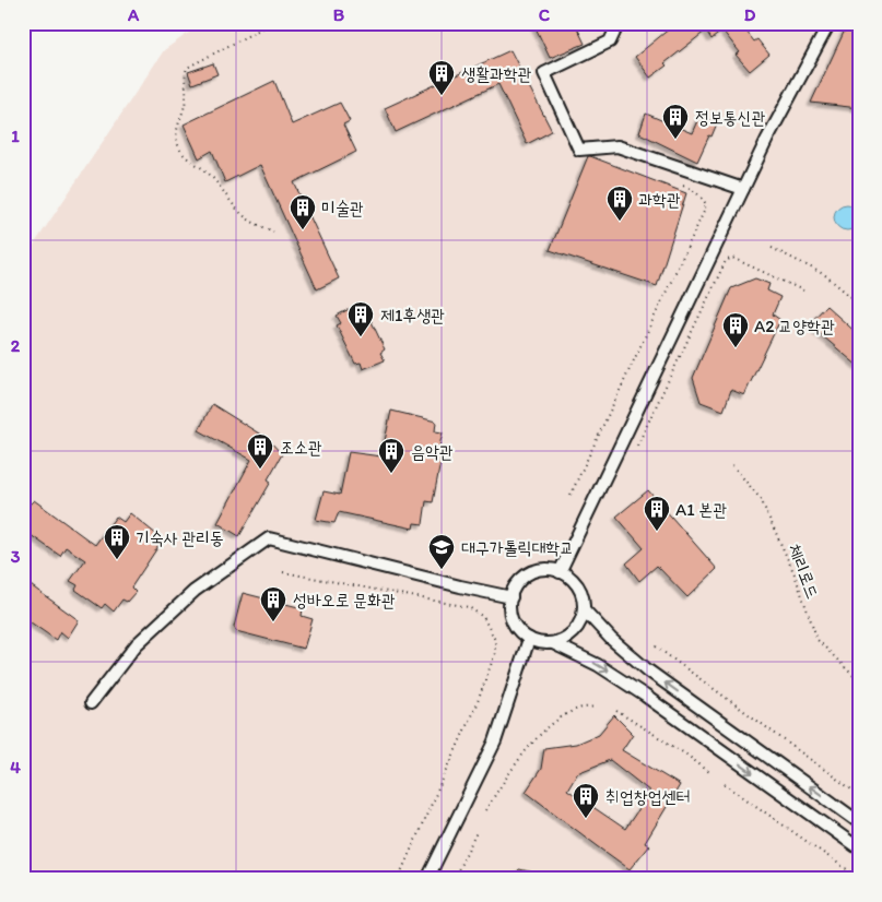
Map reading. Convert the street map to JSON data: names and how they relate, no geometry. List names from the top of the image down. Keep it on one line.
{"streets":{"path":["체리로드"]},"places":{"building":["생활과학관","정보통신관","과학관","미술관","제1후생관","A2 교양학관","조소관","음악관","A1 본관","기숙사 관리동","성바오로 문화관","취업창업센터"],"school or university":["대구가톨릭대학교"]},"grid":{"columns":["A","B","C","D"],"rows":["1","2","3","4"]}}
